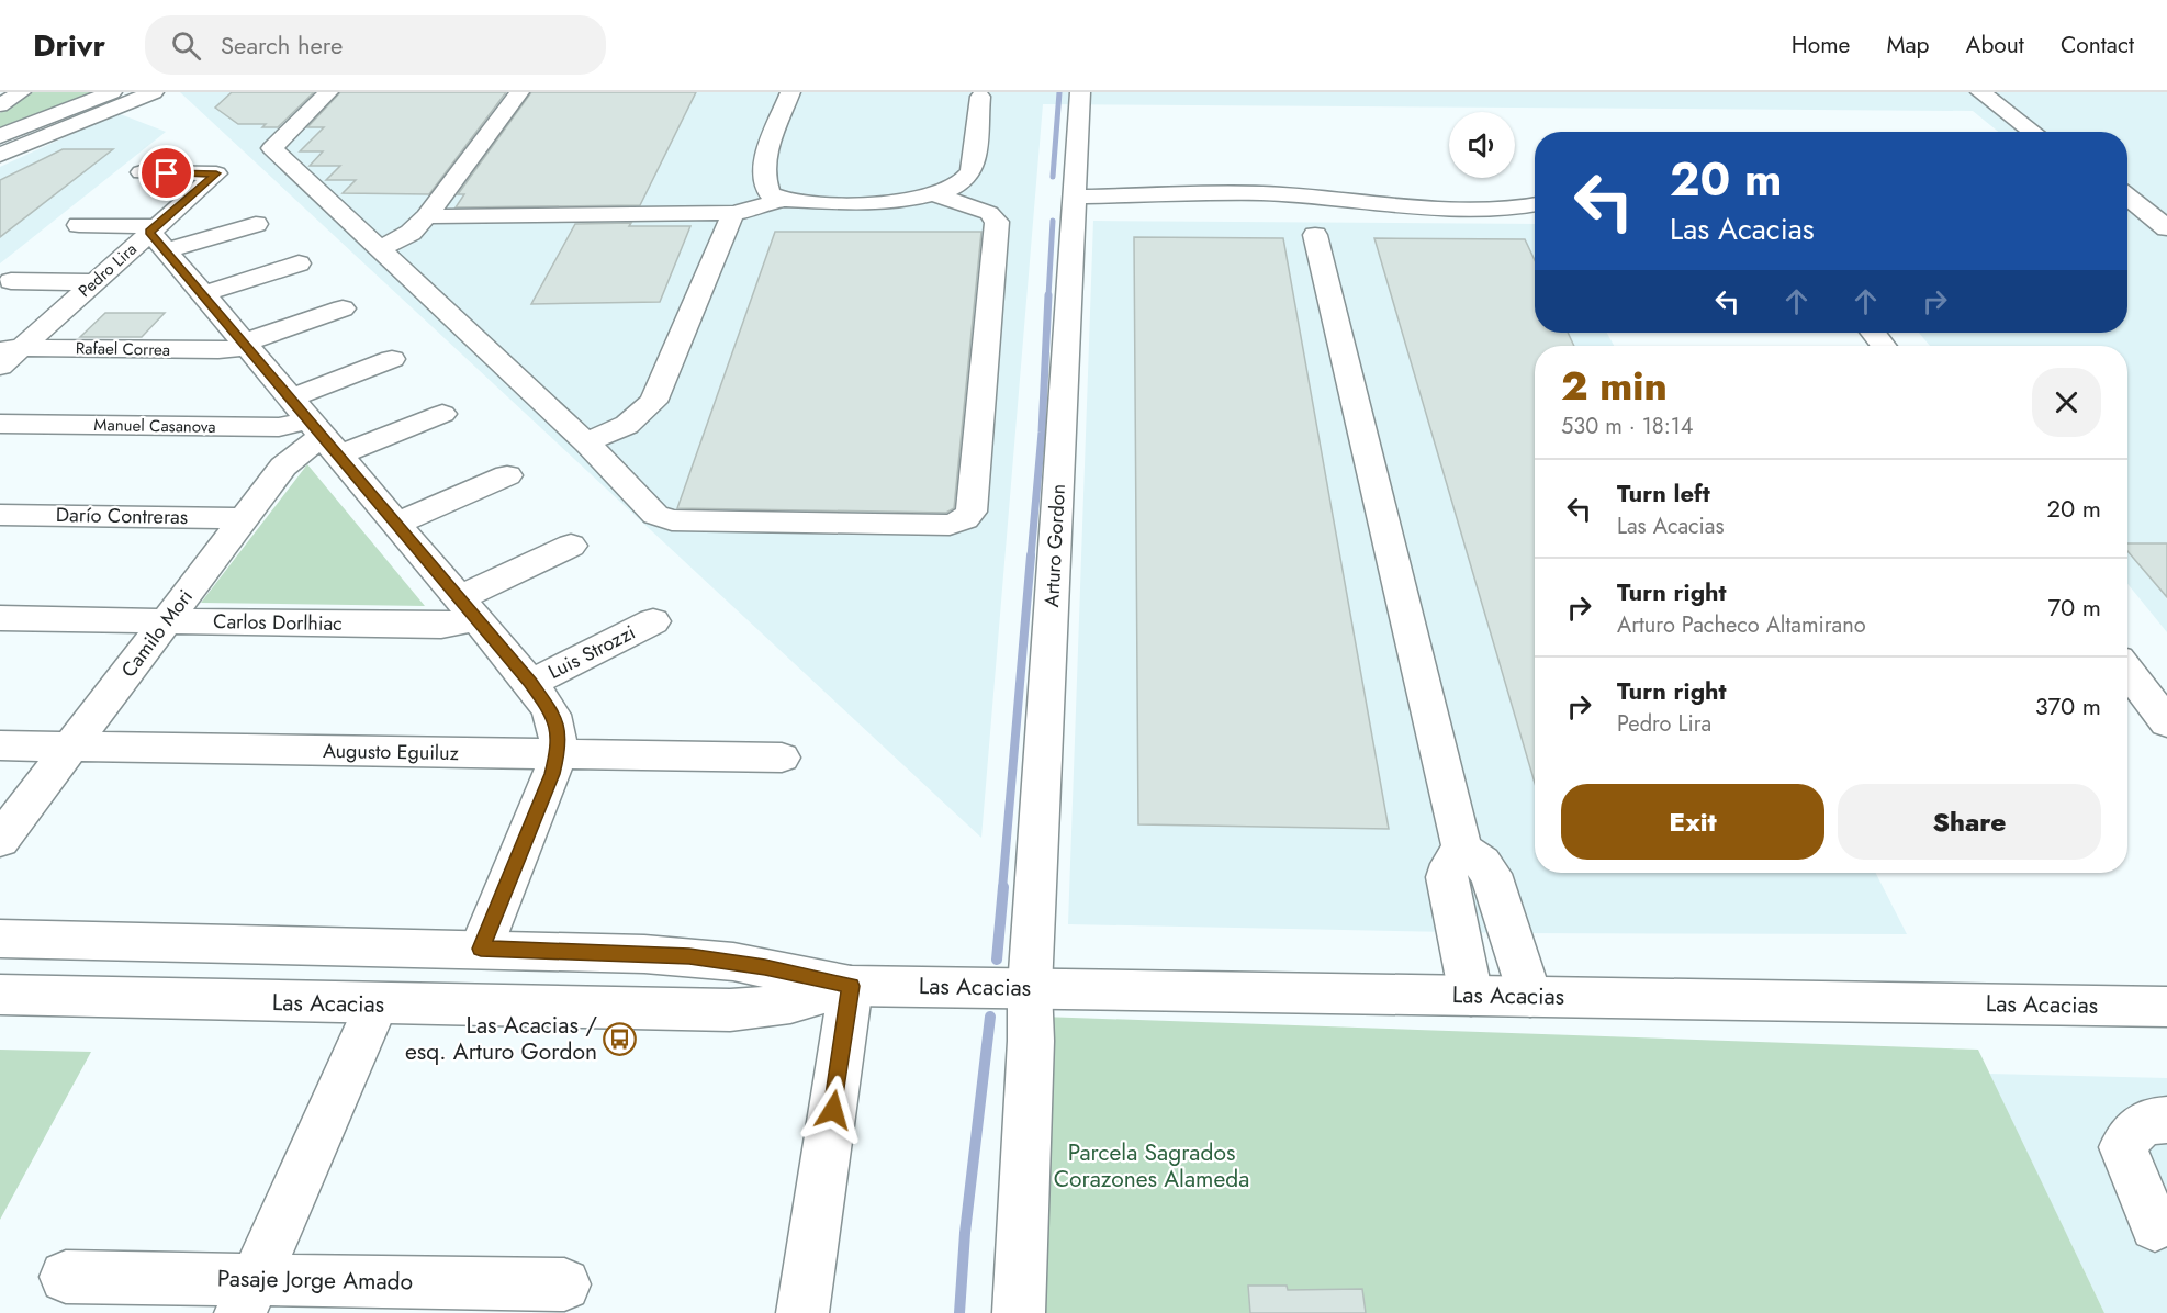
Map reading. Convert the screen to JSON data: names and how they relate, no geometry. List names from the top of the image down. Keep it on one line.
{"streets":{"main road":["Pedro Lira","Rafael Correa","Manuel Casanova","Darío Contreras","Arturo Gordon","Carlos Dorlhiac","Camilo Mori","Luis Strozzi","Augusto Eguiluz","Las Acacias","Pasaje Jorge Amado"]},"crossings":[["Pedro Lira","Rafael Correa"],["Manuel Casanova","Camilo Mori"],["Darío Contreras","Camilo Mori"],["Arturo Gordon","Las Acacias"],["Carlos Dorlhiac","Camilo Mori"],["Camilo Mori","Augusto Eguiluz"]],"parks":["Parcela Sagrados Corazones Alameda"],"places":{"bus stop":["Las Acacias / esq. Arturo Gordon"]},"page":{"header":"Drivr","search":"Search here","nav":["Home","Map","About","Contact"],"turn":["20 m","Las Acacias"],"heading":["2 min","530 m · 18:14"],"list":[{"name":"Turn left","note":"Las Acacias","value":"20 m"},{"name":"Turn right","note":"Arturo Pacheco Altamirano","value":"70 m"},{"name":"Turn right","note":"Pedro Lira","value":"370 m"}],"buttons":["Exit","Share"]}}
